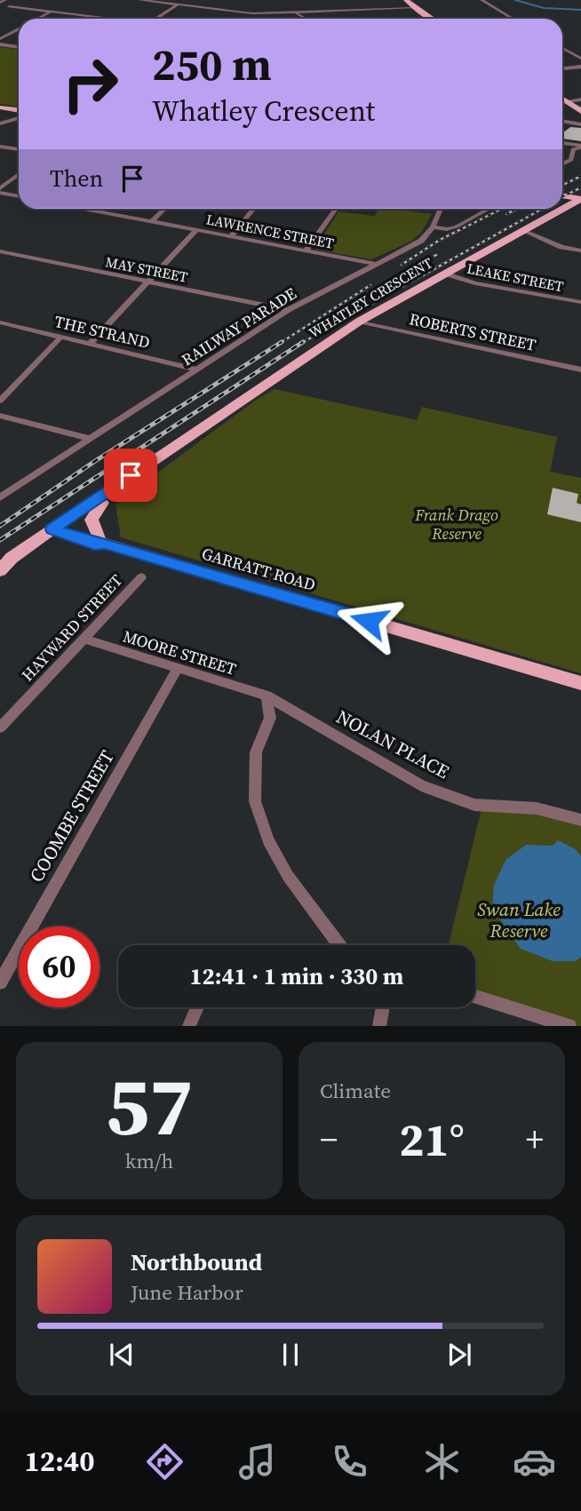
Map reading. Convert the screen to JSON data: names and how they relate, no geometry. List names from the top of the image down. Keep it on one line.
{"streets":{"main road":["WHATLEY CRESCENT","GARRATT ROAD"],"street":["LAWRENCE STREET","MAY STREET","LEAKE STREET","RAILWAY PARADE","THE STRAND","ROBERTS STREET","HAYWARD STREET","MOORE STREET","NOLAN PLACE","COOMBE STREET"]},"crossings":[["LAWRENCE STREET","RAILWAY PARADE"],["MAY STREET","RAILWAY PARADE"],["LEAKE STREET","WHATLEY CRESCENT"],["WHATLEY CRESCENT","ROBERTS STREET"],["WHATLEY CRESCENT","GARRATT ROAD"],["RAILWAY PARADE","THE STRAND"],["HAYWARD STREET","MOORE STREET"],["MOORE STREET","NOLAN PLACE"],["MOORE STREET","COOMBE STREET"]],"parks":["Frank Drago Reserve","Swan Lake Reserve"],"page":{"turn":["250 m","Whatley Crescent"],"then":"Then","limit":"60","trip":"12:41 · 1 min · 330 m","tile":[["57","km/h"],"Climate"],"heat":["−","21°","+"],"song":["Northbound","June Harbor"],"tabs":"12:40"}}
